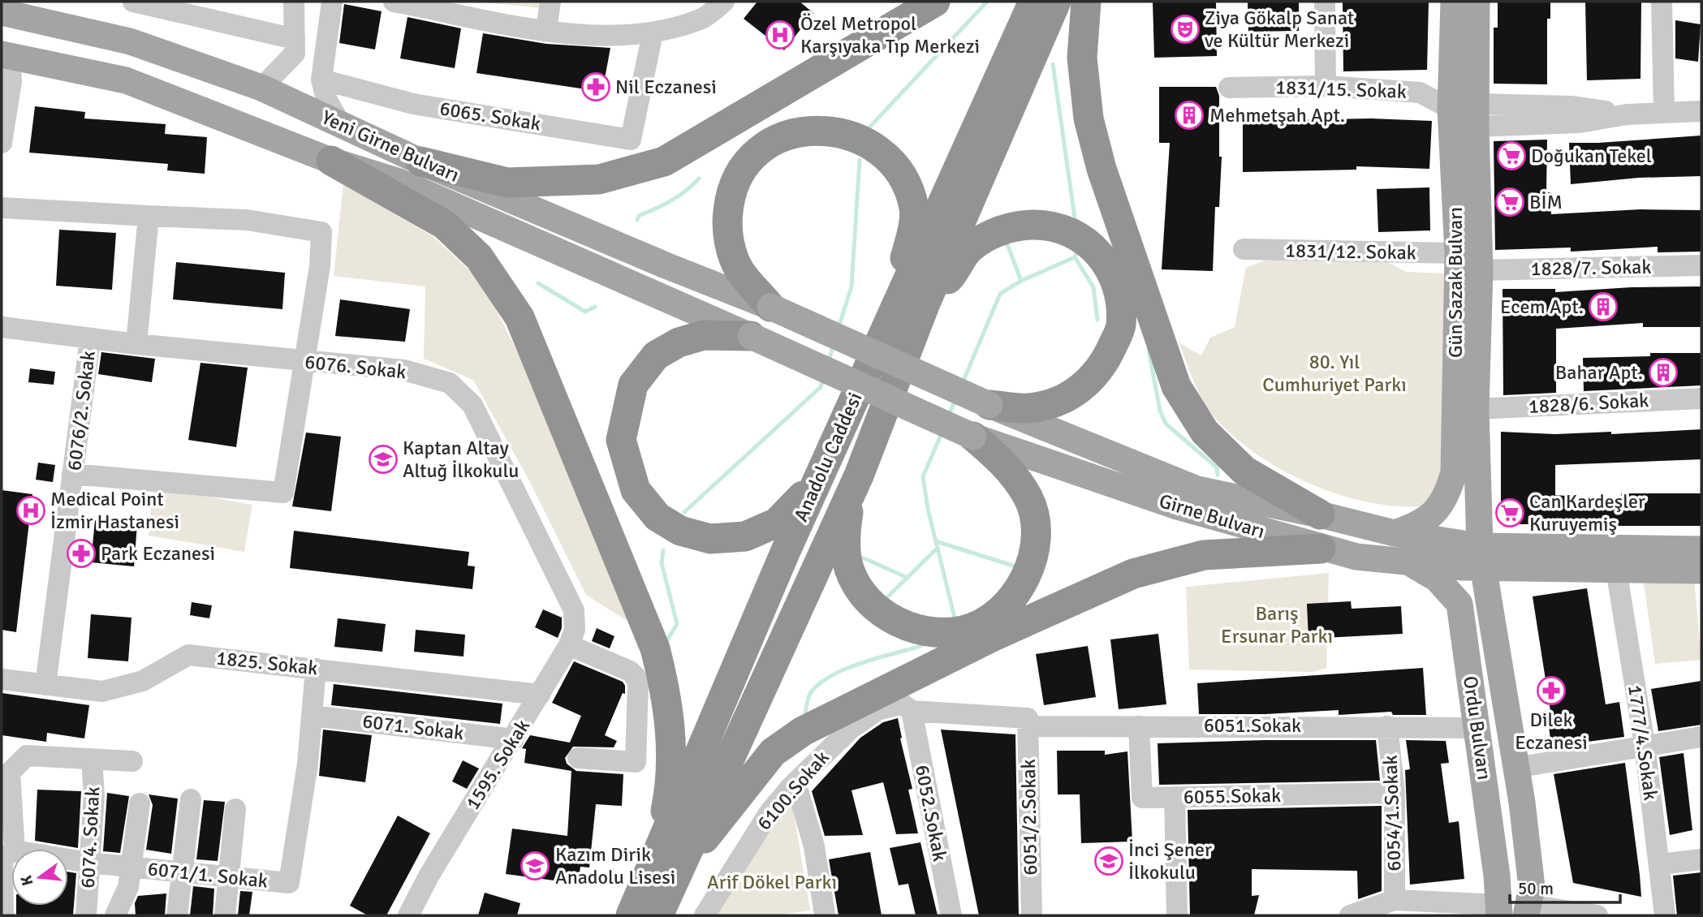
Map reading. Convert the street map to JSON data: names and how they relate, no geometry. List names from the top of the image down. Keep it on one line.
{"streets":{"highway":["Anadolu Caddesi"],"main road":["Yeni Girne Bulvarı","Gün Sazak Bulvarı","Girne Bulvarı","Ordu Bulvarı"],"street":["1831/15. Sokak","6065. Sokak","1831/12. Sokak","1828/7. Sokak","6076. Sokak","1828/6. Sokak","6076/2. Sokak","1825. Sokak","6051.Sokak","6071. Sokak","1777/4.Sokak","1595. Sokak","6100.Sokak","6055.Sokak","6052.Sokak","6054/1.Sokak","6051/2.Sokak","6074. Sokak","6071/1. Sokak"]},"crossings":[["1831/15. Sokak","Gün Sazak Bulvarı"],["Yeni Girne Bulvarı","Girne Bulvarı"],["1831/12. Sokak","Gün Sazak Bulvarı"],["1828/7. Sokak","Gün Sazak Bulvarı"],["Gün Sazak Bulvarı","1828/6. Sokak"],["Gün Sazak Bulvarı","Girne Bulvarı"],["Gün Sazak Bulvarı","Ordu Bulvarı"],["6076. Sokak","6076/2. Sokak"],["6076. Sokak","1595. Sokak"],["6076/2. Sokak","1825. Sokak"],["Girne Bulvarı","Ordu Bulvarı"],["Girne Bulvarı","1777/4.Sokak"],["1825. Sokak","1595. Sokak"],["1825. Sokak","6071/1. Sokak"],["6051.Sokak","Ordu Bulvarı"],["6051.Sokak","6100.Sokak"],["6051.Sokak","6055.Sokak"],["6051.Sokak","6052.Sokak"],["6051.Sokak","6054/1.Sokak"],["6051.Sokak","6051/2.Sokak"],["6071. Sokak","1595. Sokak"],["6071. Sokak","6071/1. Sokak"],["6100.Sokak","6052.Sokak"],["6055.Sokak","6054/1.Sokak"],["6074. Sokak","6071/1. Sokak"]],"parks":["80. Yıl Cumhuriyet Parkı","Barış Ersunar Parkı","Arif Dökel Parkı"],"places":{"theatre":["Ziya Gökalp Sanat ve Kültür Merkezi"],"hospital":["Özel Metropol Karşıyaka Tıp Merkezi","Medical Point İzmir Hastanesi"],"pharmacy":["Nil Eczanesi","Park Eczanesi","Dilek Eczanesi"],"building":["Mehmetşah Apt.","Ecem Apt.","Bahar Apt."],"supermarket":["Doğukan Tekel","BİM","Can Kardeşler Kuruyemiş"],"school or university":["Kaptan Altay Altuğ İlkokulu","İnci Şener İlkokulu","Kazım Dirik Anadolu Lisesi"]},"scale_bar":"50 m","north":"left"}
